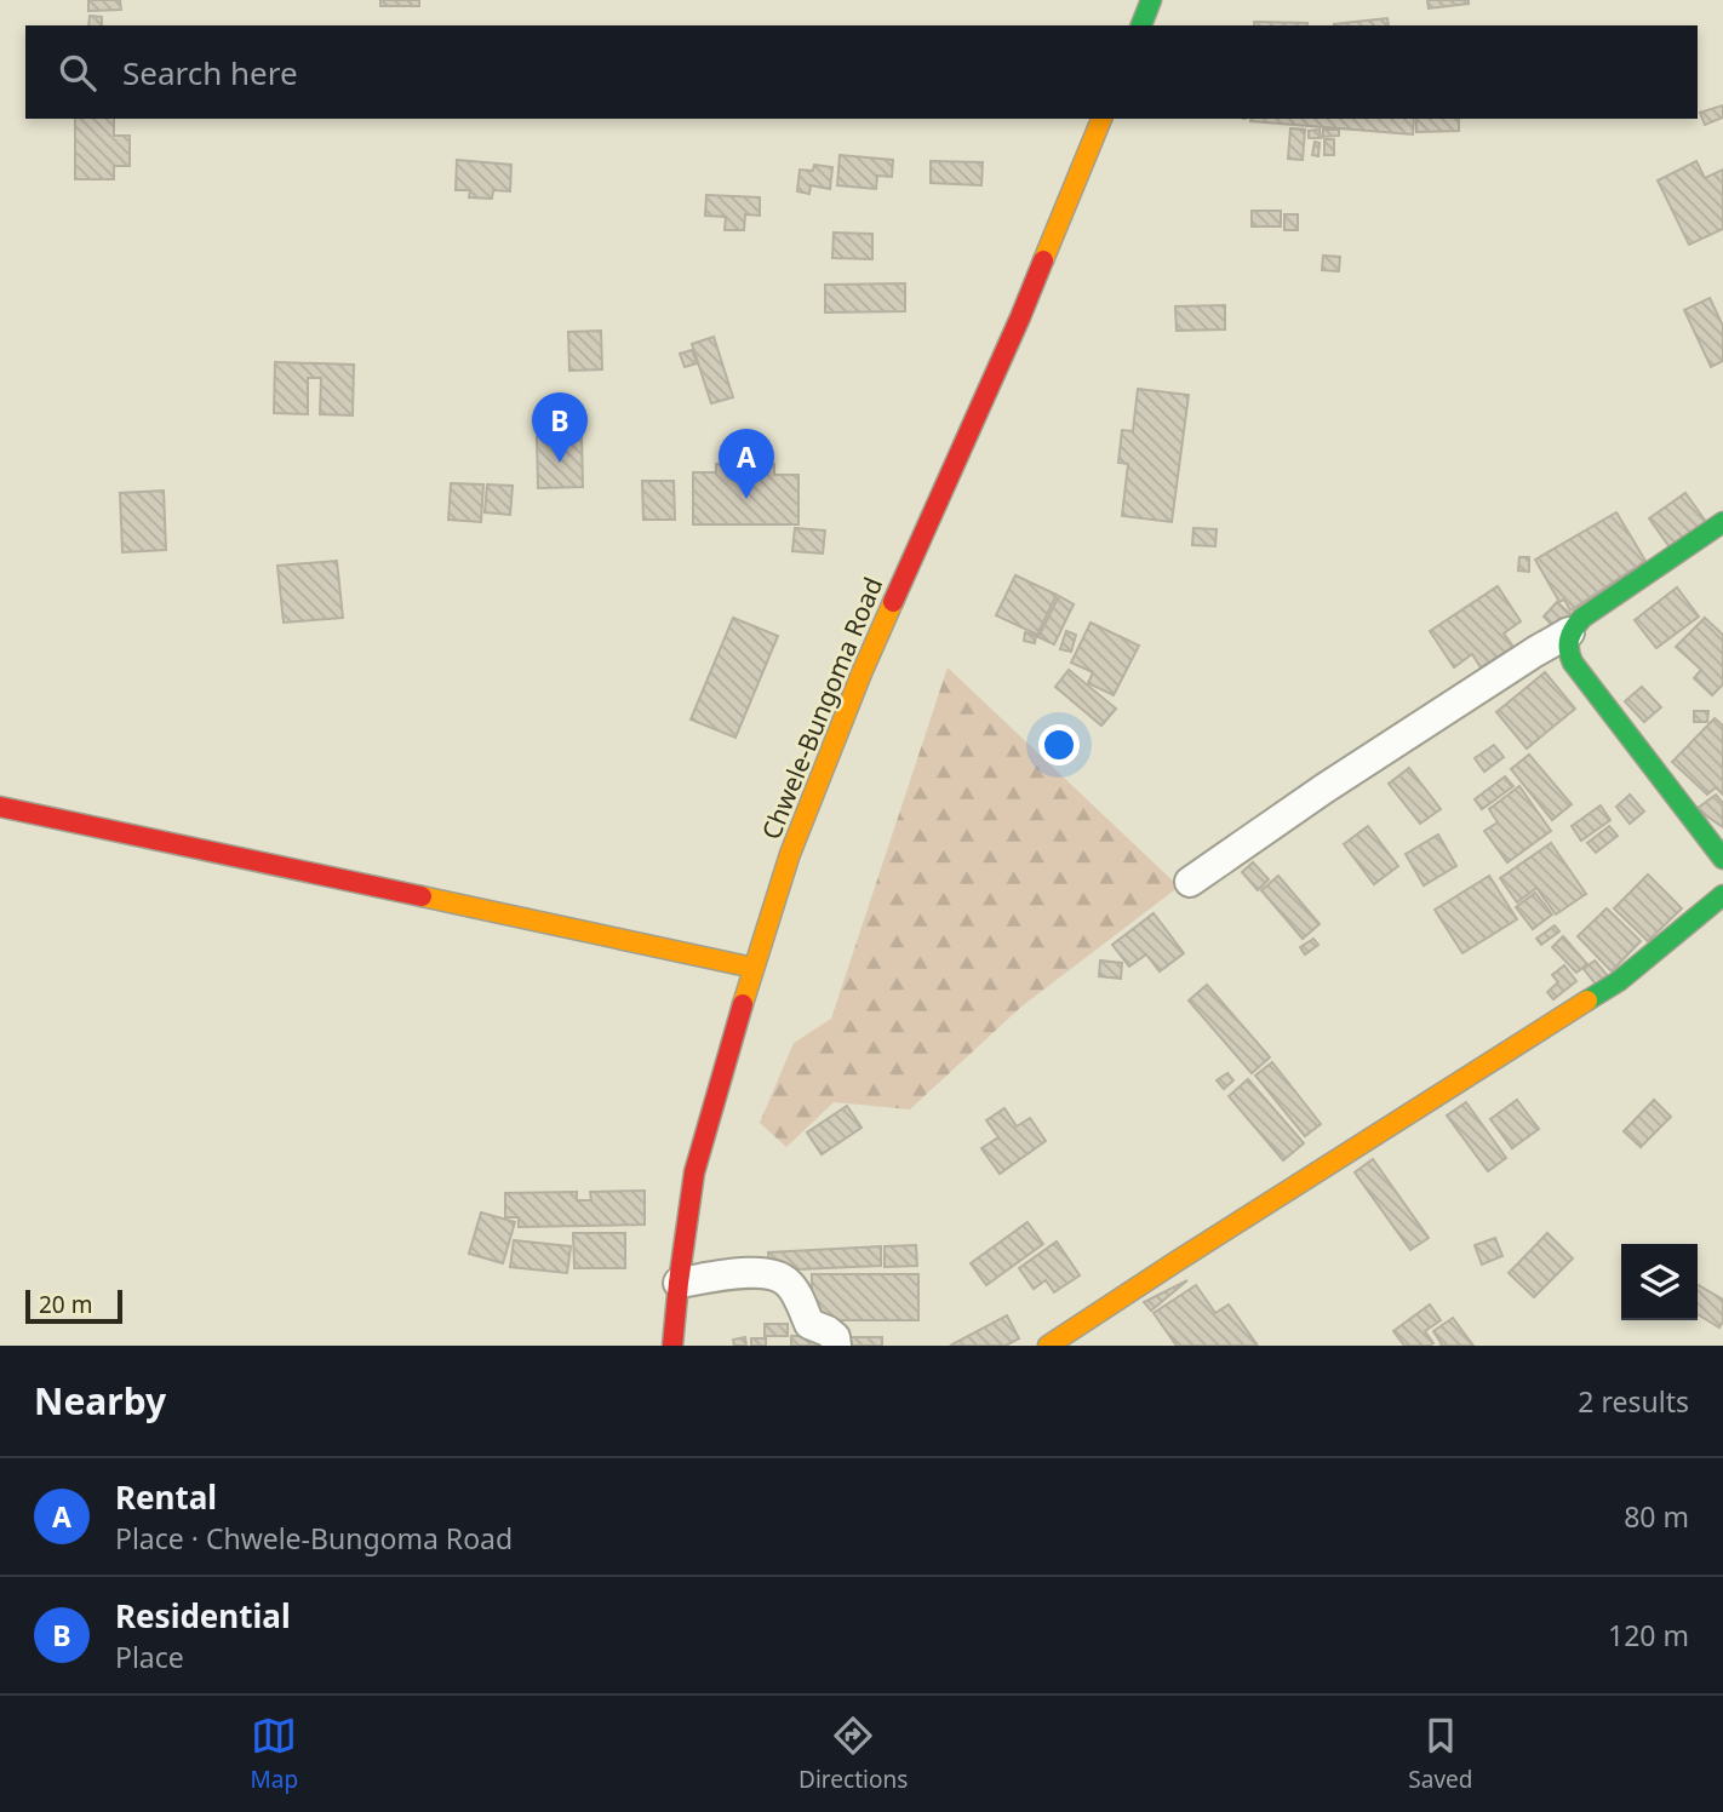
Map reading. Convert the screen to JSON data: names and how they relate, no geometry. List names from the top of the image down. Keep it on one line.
{"streets":{"street":["Chwele-Bungoma Road"]},"scale_bar":"20 m","page":{"search":"Search here","pins":["B","A"],"scale":"20 m","heading":["Nearby","2 results"],"list":[{"mark":"A","name":"Rental","note":"Place · Chwele-Bungoma Road","value":"80 m"},{"mark":"B","name":"Residential","note":"Place","value":"120 m"}],"nav":["Map","Directions","Saved"]}}
